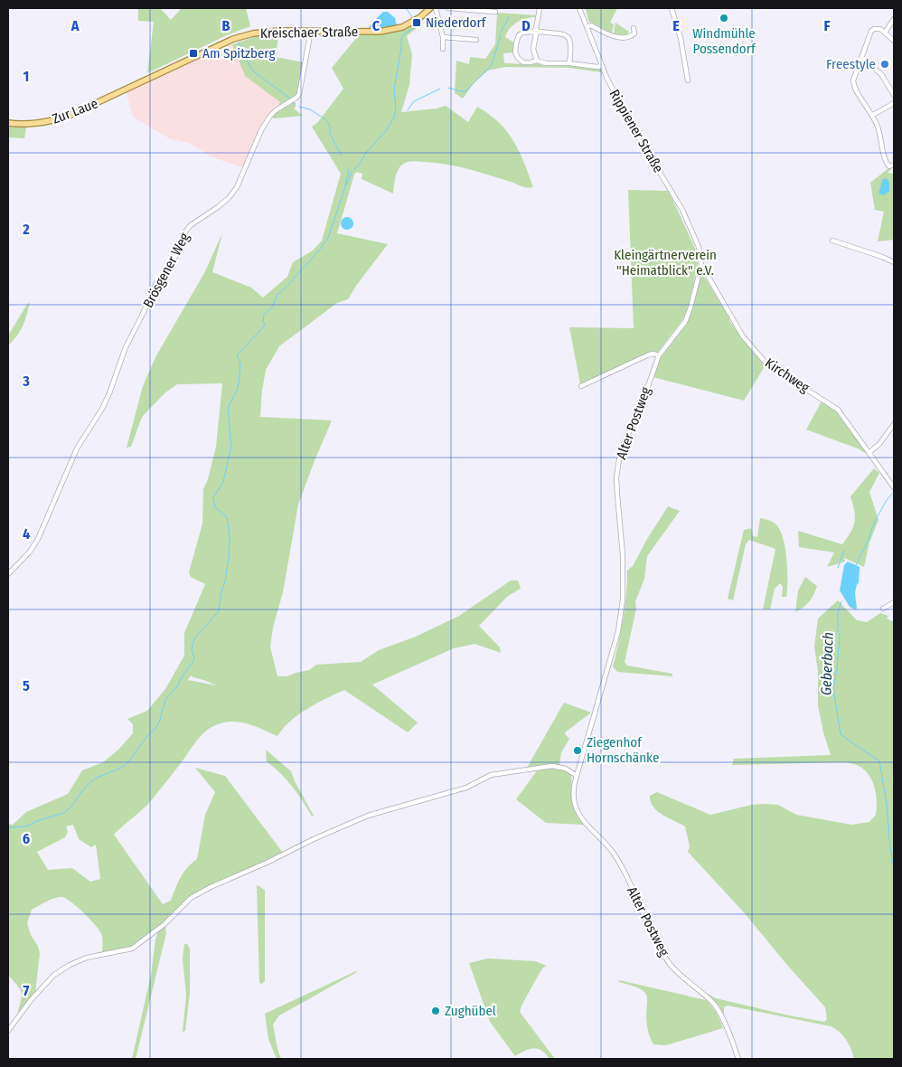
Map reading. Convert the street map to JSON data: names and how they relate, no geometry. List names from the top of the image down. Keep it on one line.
{"streets":{"main road":["Kreischaer Straße","Zur Laue"],"street":["Rippiener Straße","Brösgener Weg","Kirchweg","Alter Postweg"]},"crossings":[["Kreischaer Straße","Zur Laue"],["Kreischaer Straße","Brösgener Weg"],["Rippiener Straße","Kirchweg"],["Rippiener Straße","Alter Postweg"],["Kirchweg","Alter Postweg"]],"water":["Geberbach"],"parks":["Kleingärtnerverein \"Heimatblick\" e.V."],"places":{"other":["Windmühle Possendorf","Freestyle","Ziegenhof Hornschänke","Zughübel"],"transit":["Niederdorf","Am Spitzberg"]},"grid":{"columns":["A","B","C","D","E","F"],"rows":["1","2","3","4","5","6","7"]}}
